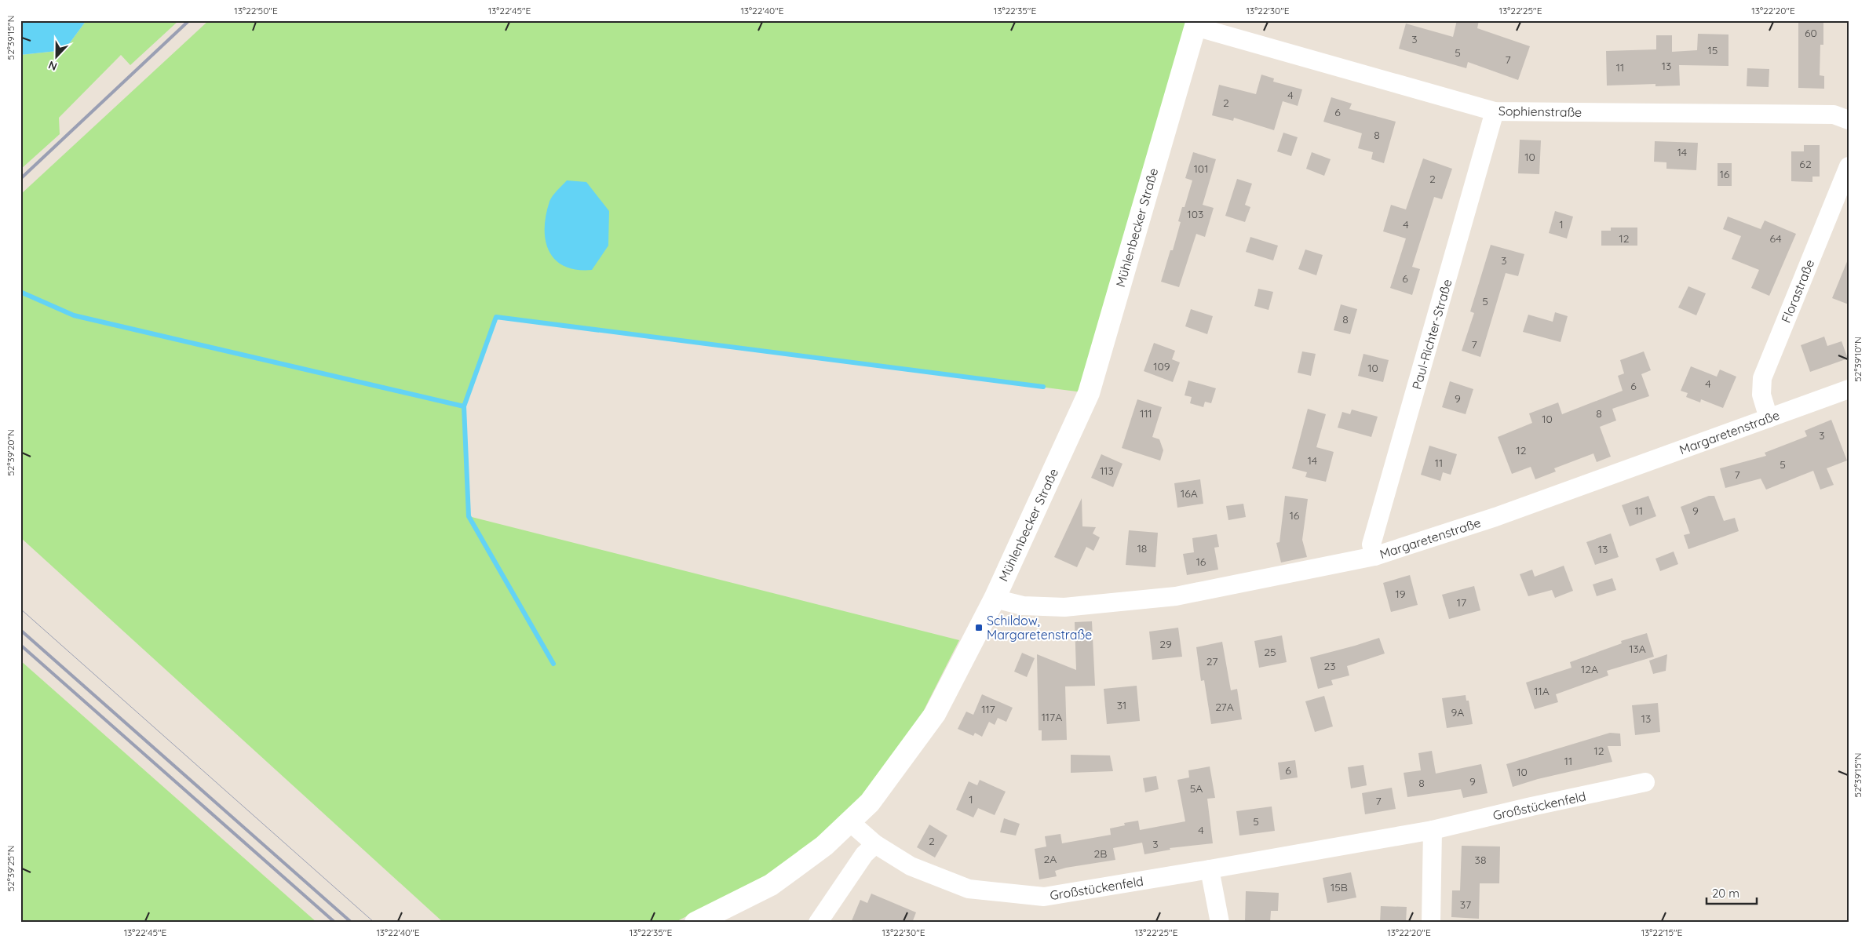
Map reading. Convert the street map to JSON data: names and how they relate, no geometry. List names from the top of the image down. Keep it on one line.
{"streets":{"main road":["Mühlenbecker Straße"],"street":["Sophienstraße","Florastraße","Paul-Richter-Straße","Margaretenstraße","Großstückenfeld"]},"crossings":[["Sophienstraße","Mühlenbecker Straße"],["Sophienstraße","Paul-Richter-Straße"],["Mühlenbecker Straße","Margaretenstraße"],["Mühlenbecker Straße","Großstückenfeld"],["Florastraße","Margaretenstraße"],["Paul-Richter-Straße","Margaretenstraße"]],"places":{"transit":["Schildow, Margaretenstraße"]},"house_numbers":["60","3","15","5","7","13","11","4","2","6","8","14","10","62","101","16","2","103","4","1","12","64","3","6","5","8","7","109","10","4","6","9","111","8","10","3","12","14","11","5","113","7","16A","11","9","16","18","13","16","19","17","29","13A","25","27","23","12A","11A","31","27A","117","9A","117A","13","12","11","6","10","9","8","5A","1","7","5","4","2","3","2B","2A","38","15B","37"],"scale_bar":"20 m","north":"bottom","coordinates":["13°22'50\"E","13°22'45\"E","13°22'40\"E","13°22'35\"E","13°22'30\"E","13°22'25\"E","13°22'20\"E","52°39'15\"N","52°39'10\"N","52°39'20\"N","52°39'25\"N","13°22'15\"E"]}
